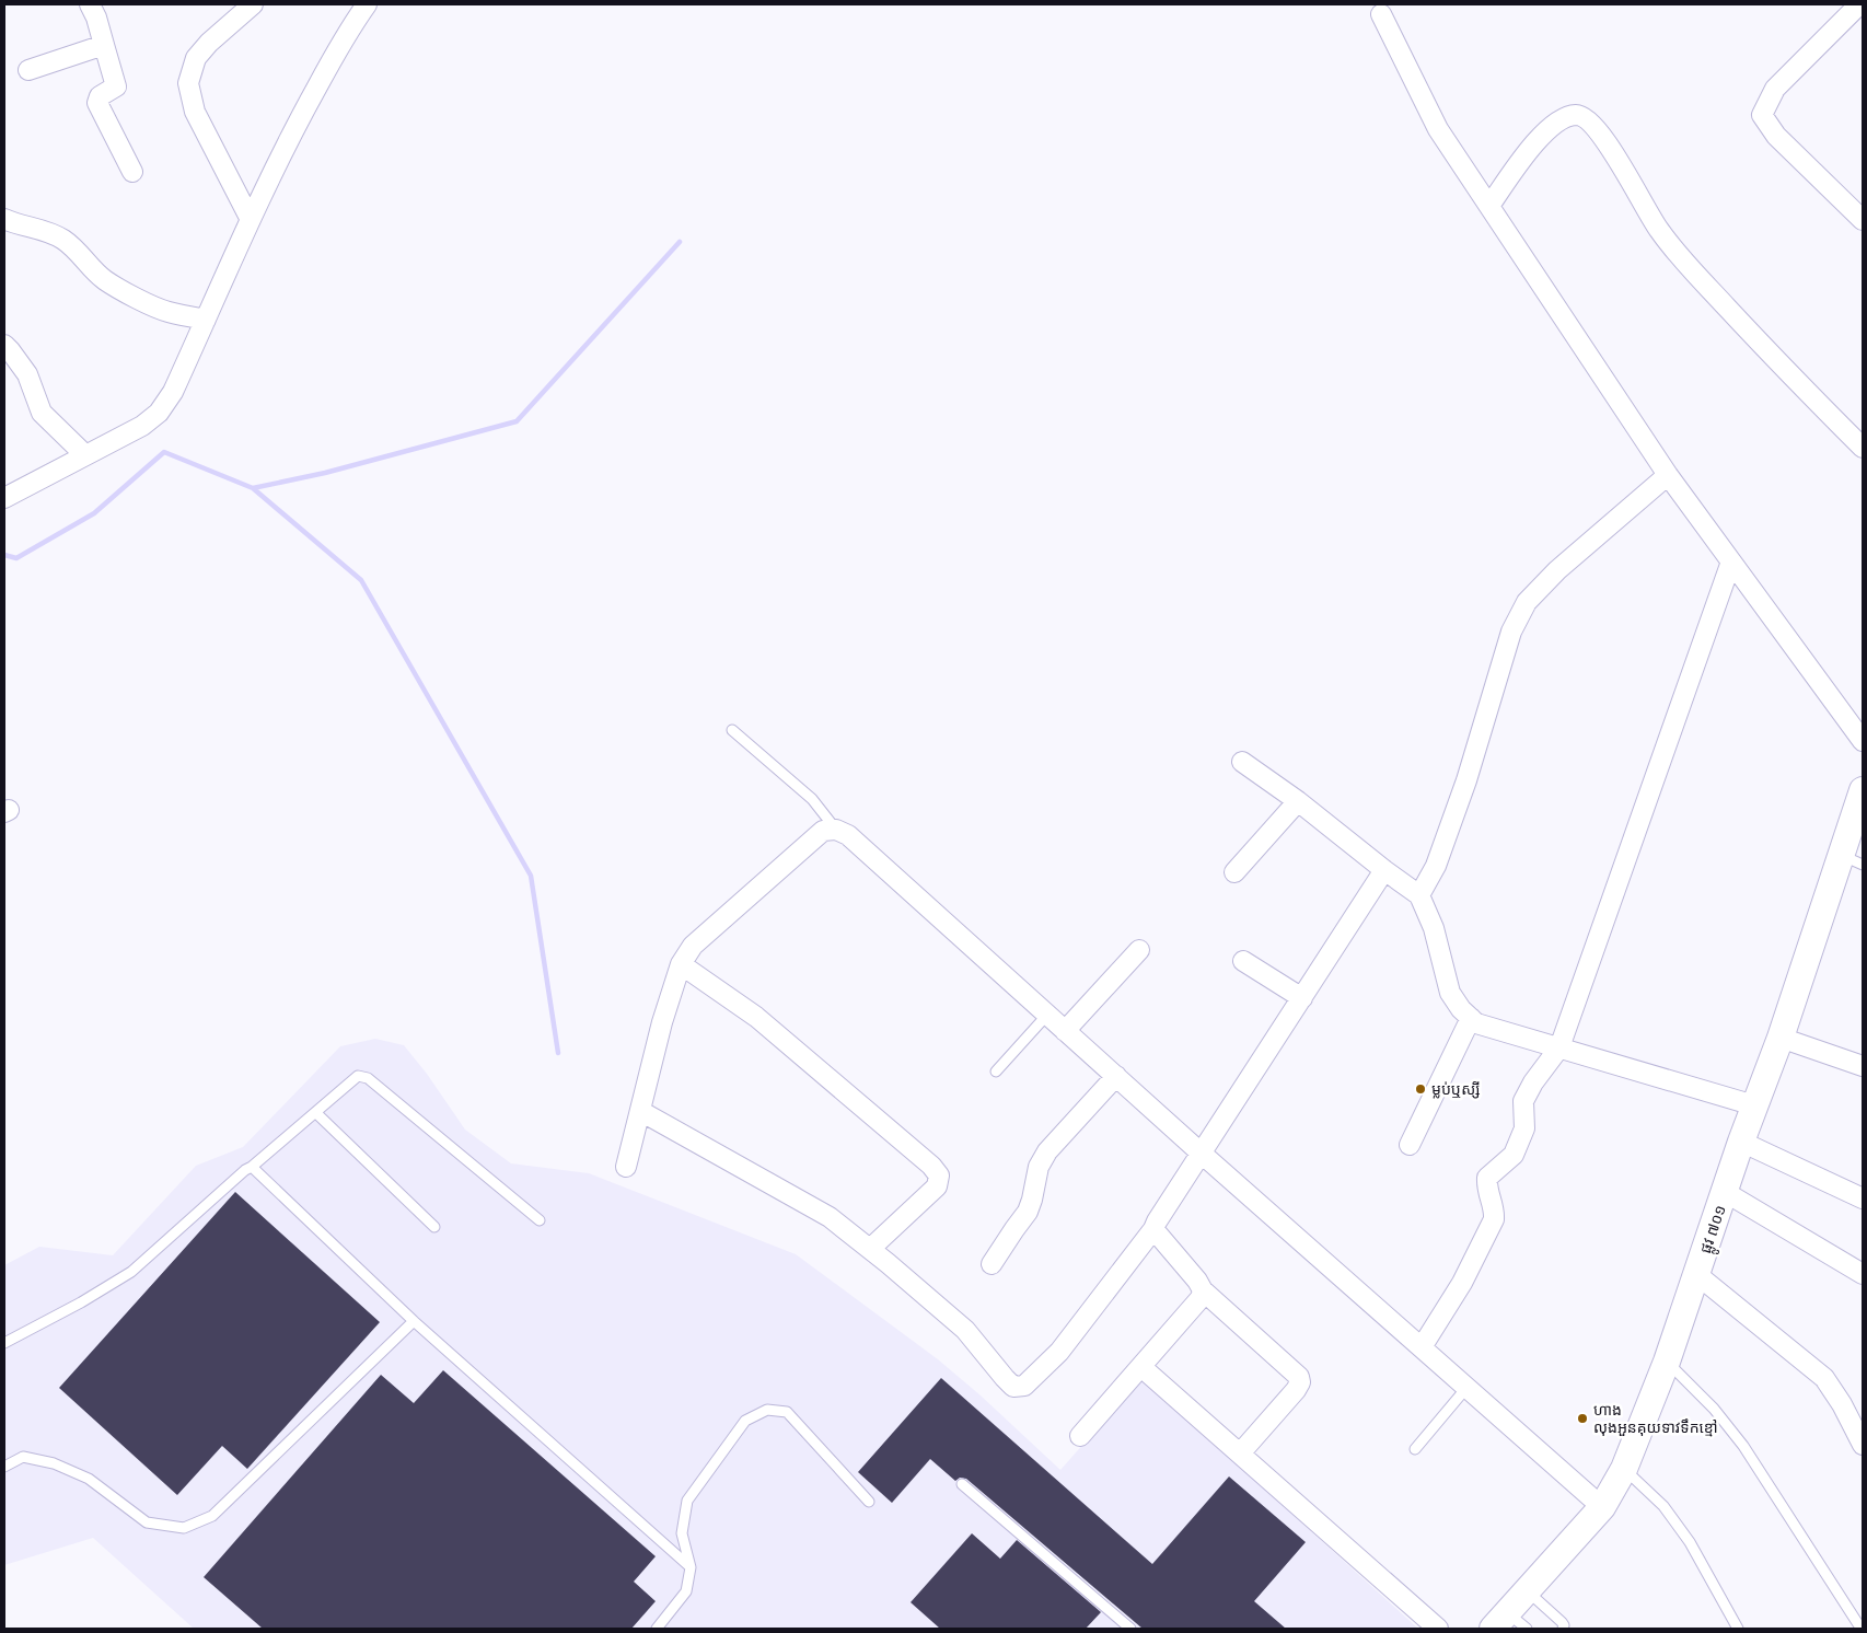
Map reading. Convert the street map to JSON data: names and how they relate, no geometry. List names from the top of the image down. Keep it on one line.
{"streets":{"main road":["ផ្លូវ ៧០១"]},"places":["ម្លប់ឬស្សី","ហាង លុងអួនគុយទាវទឹកខ្មៅ"]}
